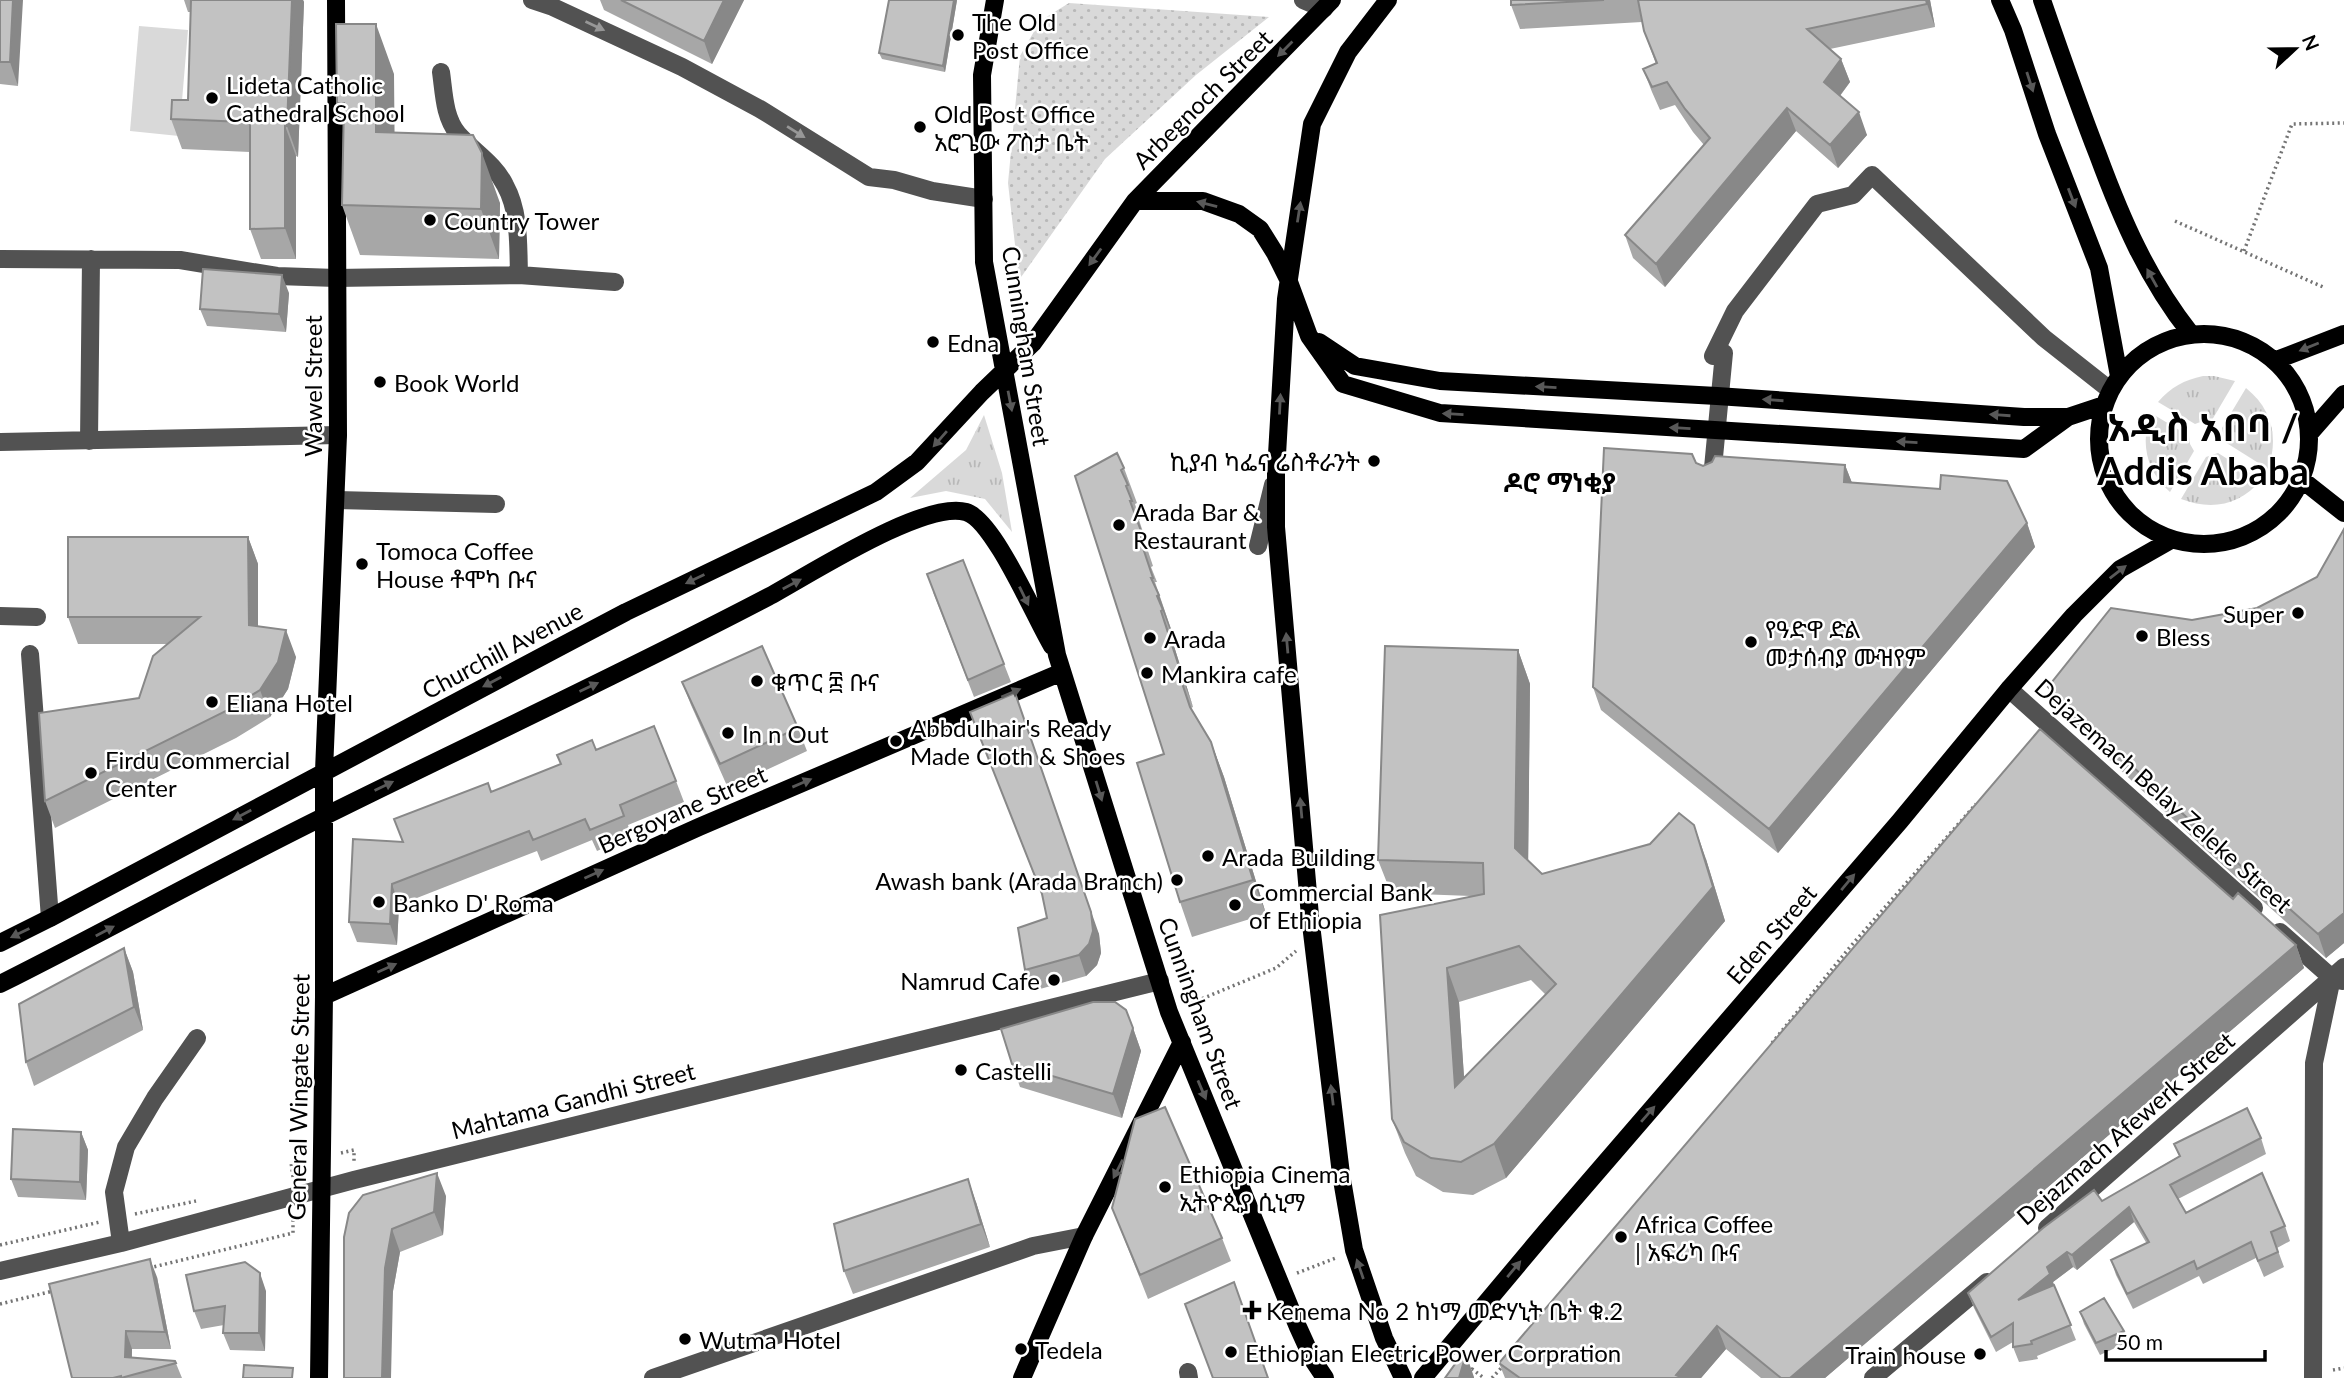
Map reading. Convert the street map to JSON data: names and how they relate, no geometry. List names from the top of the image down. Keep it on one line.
{"streets":{"main road":["Arbegnoch Street","Cunningham Street","Wawel Street","Churchill Avenue","Bergoyane Street","Eden Street","General Wingate Street"],"street":["Dejazemach Belay Zeleke Street","Mahtama Gandhi Street","Dejazmach Afewerk Street"]},"crossings":[["Arbegnoch Street","Cunningham Street"],["Arbegnoch Street","Churchill Avenue"],["Cunningham Street","Churchill Avenue"],["Cunningham Street","Bergoyane Street"],["Cunningham Street","General Wingate Street"],["Cunningham Street","Mahtama Gandhi Street"],["Wawel Street","Churchill Avenue"],["Wawel Street","General Wingate Street"],["Churchill Avenue","General Wingate Street"],["Dejazemach Belay Zeleke Street","Eden Street"],["Dejazemach Belay Zeleke Street","Dejazmach Afewerk Street"],["Bergoyane Street","General Wingate Street"],["General Wingate Street","Mahtama Gandhi Street"]],"one_way":["Churchill Avenue","Bergoyane Street","Eden Street"],"districts":["አዲስ አበባ / Addis Ababa","ዶሮ ማነቂያ"],"places":{"other":["The Old Post Office","Lideta Catholic Cathedral School","Old Post Office አሮጌው ፖስታ ቤት","Country Tower","Edna","Book World","ኪያብ ካፌና ሬስቶራንት","Arada Bar & Restaurant","Tomoca Coffee House ቶሞካ ቡና","Super","Bless","Arada","የዓድዋ ድል መታሰብያ ሙዝየም","Mankira cafe","ቁጥር ፰ ቡና","Eliana Hotel","In n Out","Abbdulhair's Ready Made Cloth & Shoes","Firdu Commercial Center","Arada Building","Awash bank (Arada Branch)","Banko D' Roma","Commercial Bank of Ethiopia","Namrud Cafe","Castelli","Ethiopia Cinema ኢትዮጲያ ሲኒማ","Africa Coffee | አፍሪካ ቡና","Wutma Hotel","Tedela","Ethiopian Electric Power Corpration","Train house"],"health":["Kenema No 2 ከነማ መድሃኒት ቤት ቁ.2"]},"scale_bar":"50 m","north":"right"}
